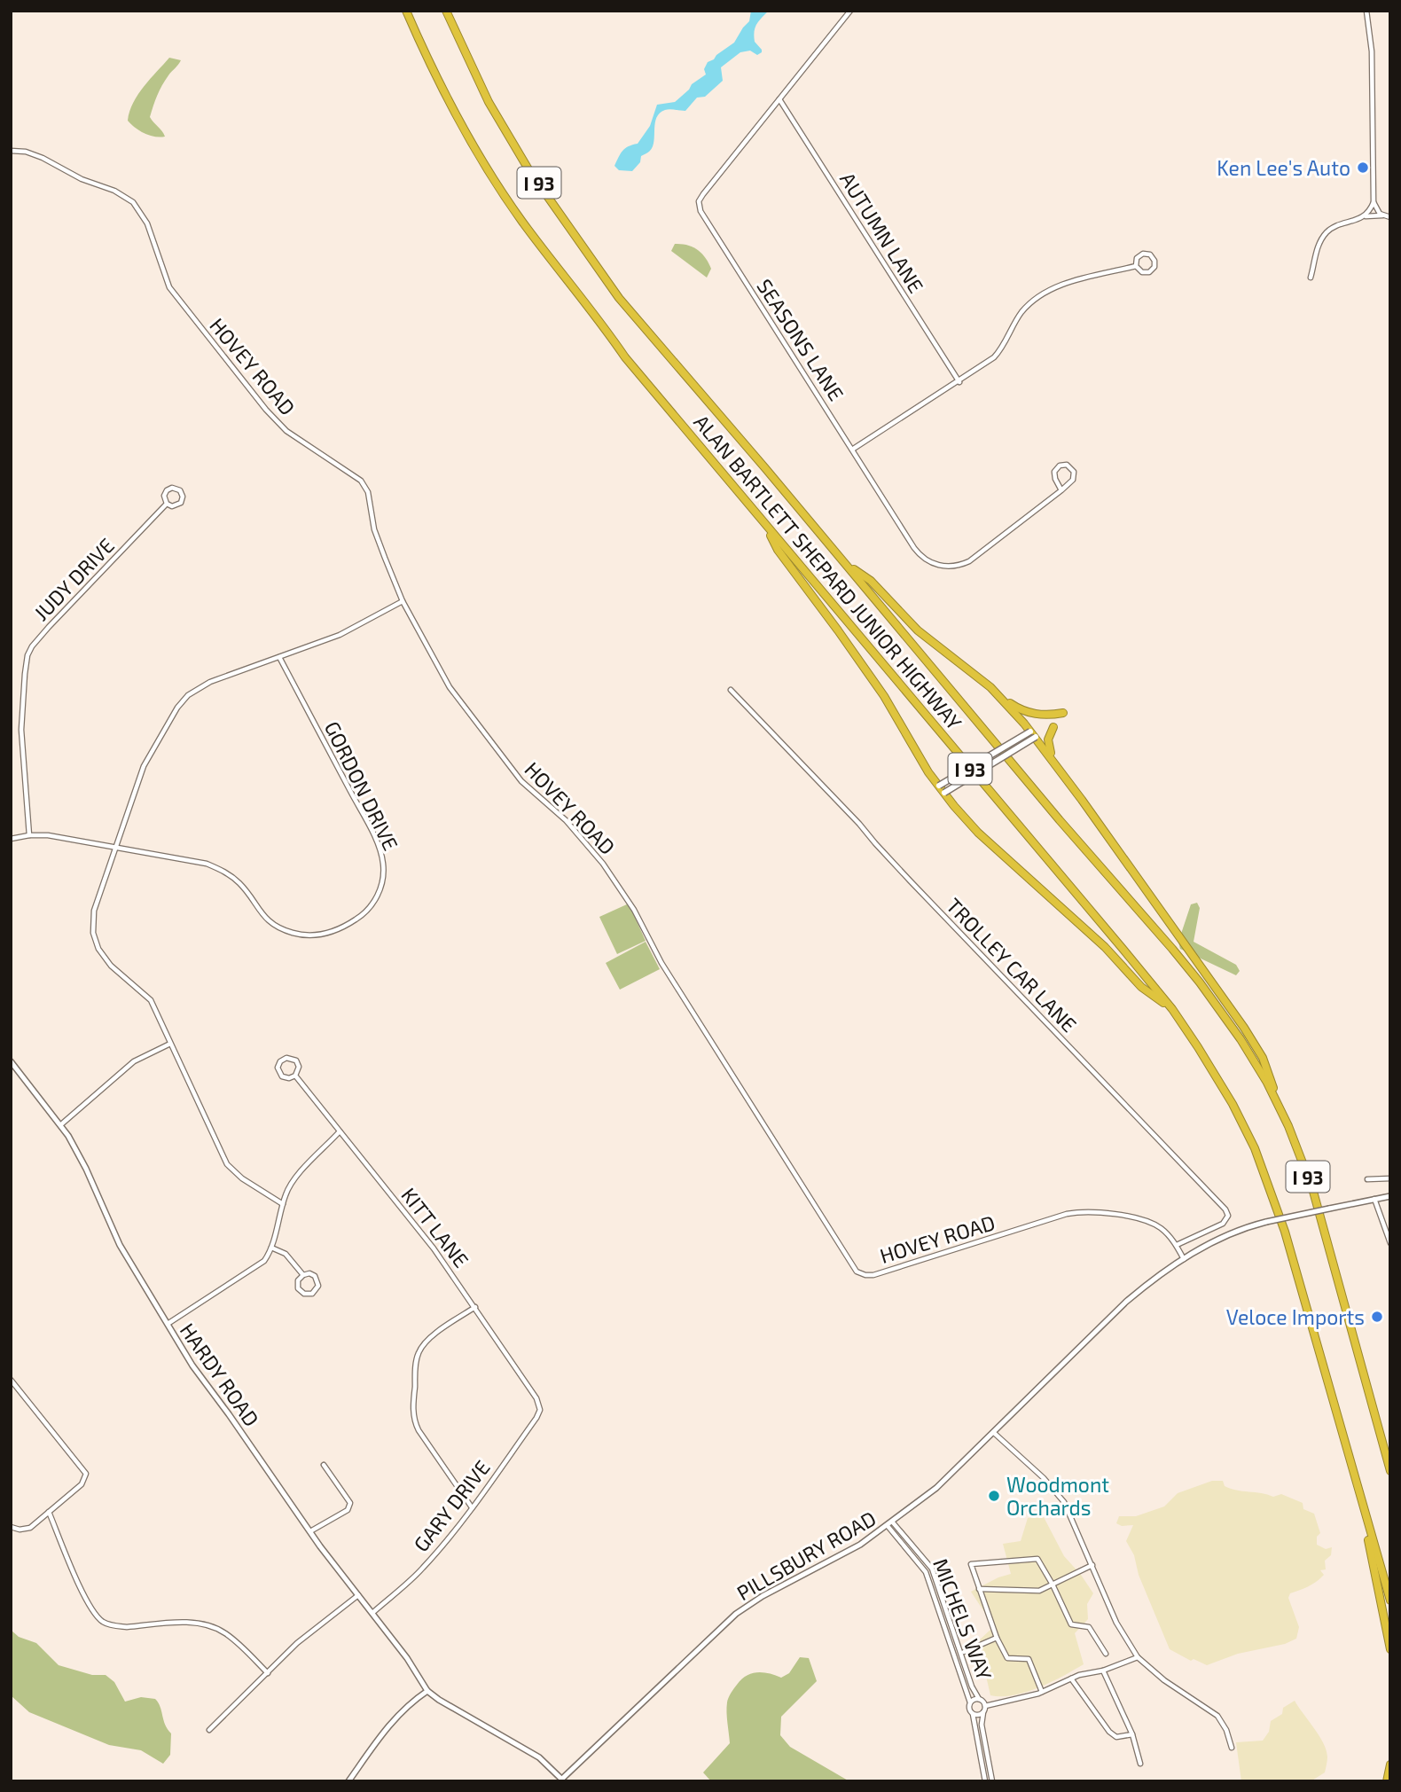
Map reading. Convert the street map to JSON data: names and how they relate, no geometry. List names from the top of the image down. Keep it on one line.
{"streets":{"highway":["I 93","ALAN BARTLETT SHEPARD JUNIOR HIGHWAY"],"street":["AUTUMN LANE","SEASONS LANE","HOVEY ROAD","JUDY DRIVE","GORDON DRIVE","TROLLEY CAR LANE","KITT LANE","HARDY ROAD","GARY DRIVE","PILLSBURY ROAD","MICHELS WAY"]},"crossings":[["AUTUMN LANE","SEASONS LANE"],["HOVEY ROAD","TROLLEY CAR LANE"],["HOVEY ROAD","PILLSBURY ROAD"],["JUDY DRIVE","GORDON DRIVE"],["KITT LANE","GARY DRIVE"],["HARDY ROAD","GARY DRIVE"],["HARDY ROAD","PILLSBURY ROAD"],["PILLSBURY ROAD","MICHELS WAY"]],"places":["Ken Lee's Auto","Veloce Imports","Woodmont Orchards"]}
